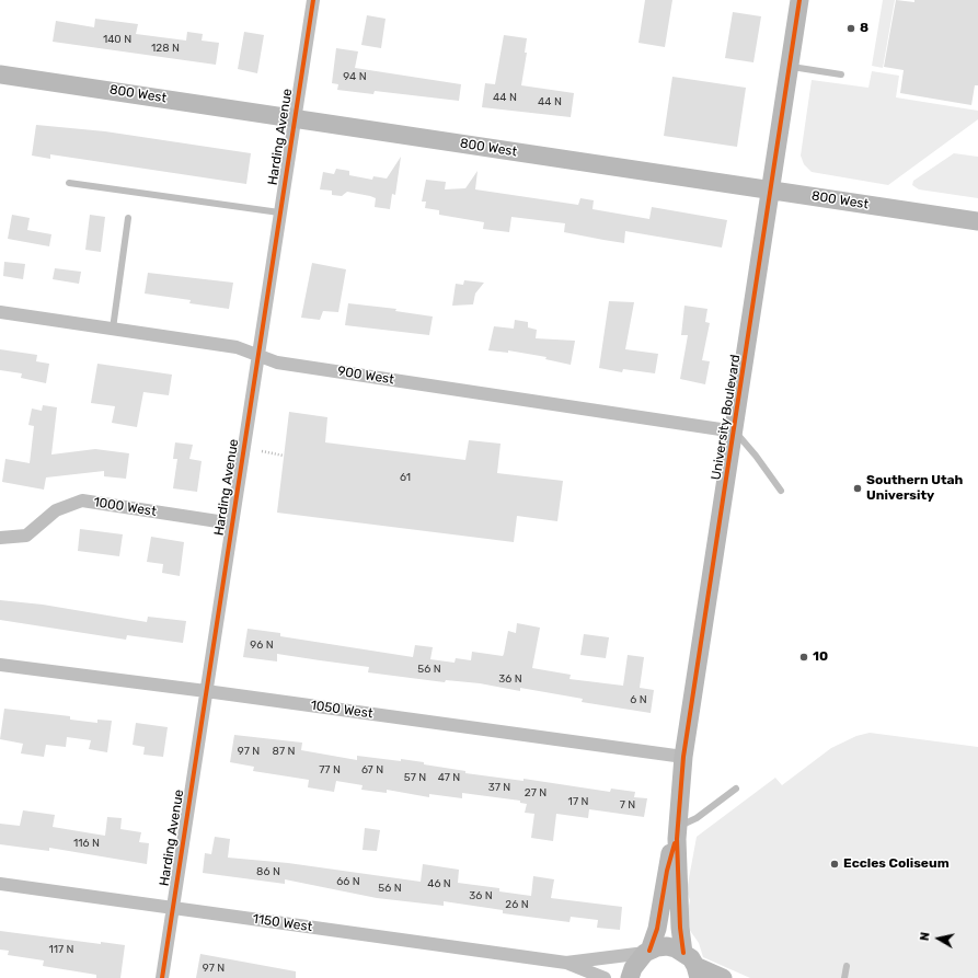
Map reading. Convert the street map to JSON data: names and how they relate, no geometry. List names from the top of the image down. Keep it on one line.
{"streets":{"main road":["800 West","University Boulevard"],"street":["Harding Avenue","900 West","1000 West","1050 West","1150 West"]},"crossings":[["800 West","Harding Avenue"],["800 West","University Boulevard"],["Harding Avenue","900 West"],["Harding Avenue","1000 West"],["Harding Avenue","1050 West"],["Harding Avenue","1150 West"],["900 West","University Boulevard"],["University Boulevard","1050 West"],["University Boulevard","1150 West"]],"places":["8","Southern Utah University","10","Eccles Coliseum"],"house_numbers":["140 N","128 N","94 N","44 N","44 N","61","96 N","56 N","36 N","6 N","97 N","87 N","77 N","67 N","57 N","47 N","37 N","27 N","17 N","7 N","116 N","86 N","66 N","46 N","56 N","36 N","26 N","117 N","97 N"],"north":"left"}
